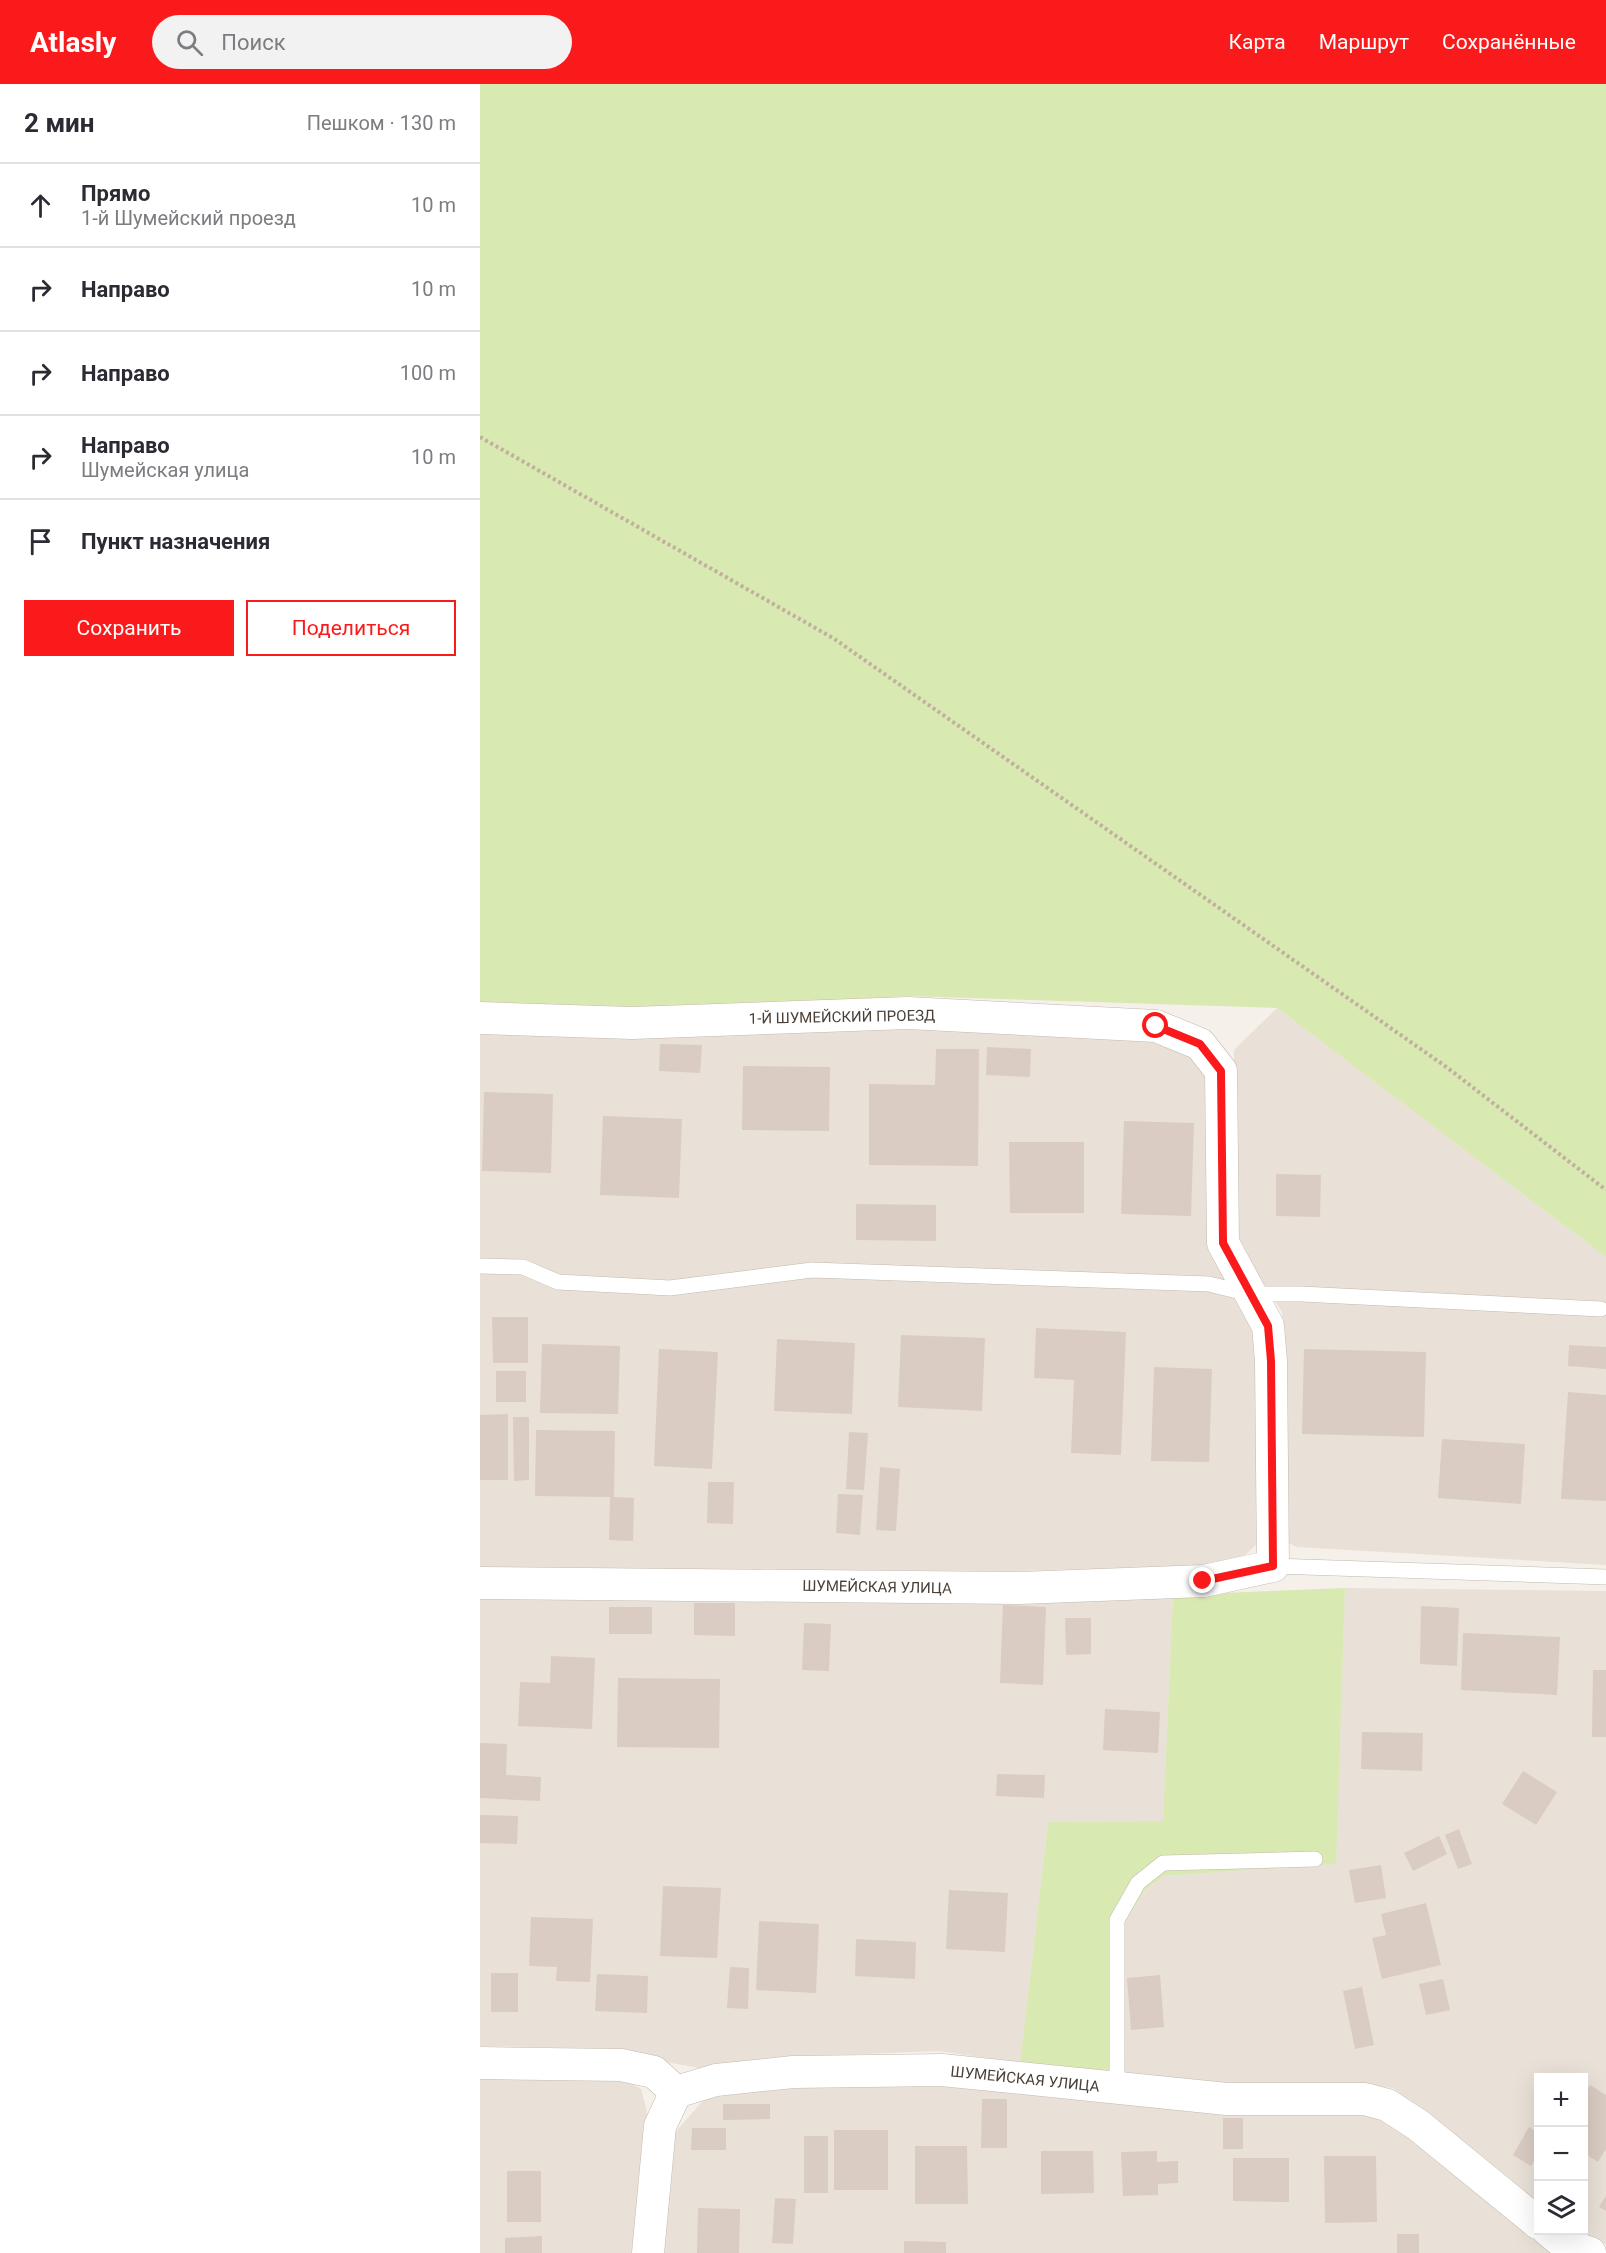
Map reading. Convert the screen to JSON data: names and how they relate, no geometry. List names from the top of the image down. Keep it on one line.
{"streets":{"street":["1-Й ШУМЕЙСКИЙ ПРОЕЗД","ШУМЕЙСКАЯ УЛИЦА"]},"page":{"header":"Atlasly","search":"Поиск","nav":["Карта","Маршрут","Сохранённые"],"heading":["2 мин","Пешком · 130 m"],"list":[["Прямо","1-й Шумейский проезд","10 m"],["Направо","10 m"],["Направо","100 m"],["Направо","Шумейская улица","10 m"],"Пункт назначения"],"buttons":["Сохранить","Поделиться"],"map_buttons":["+","−"]}}
